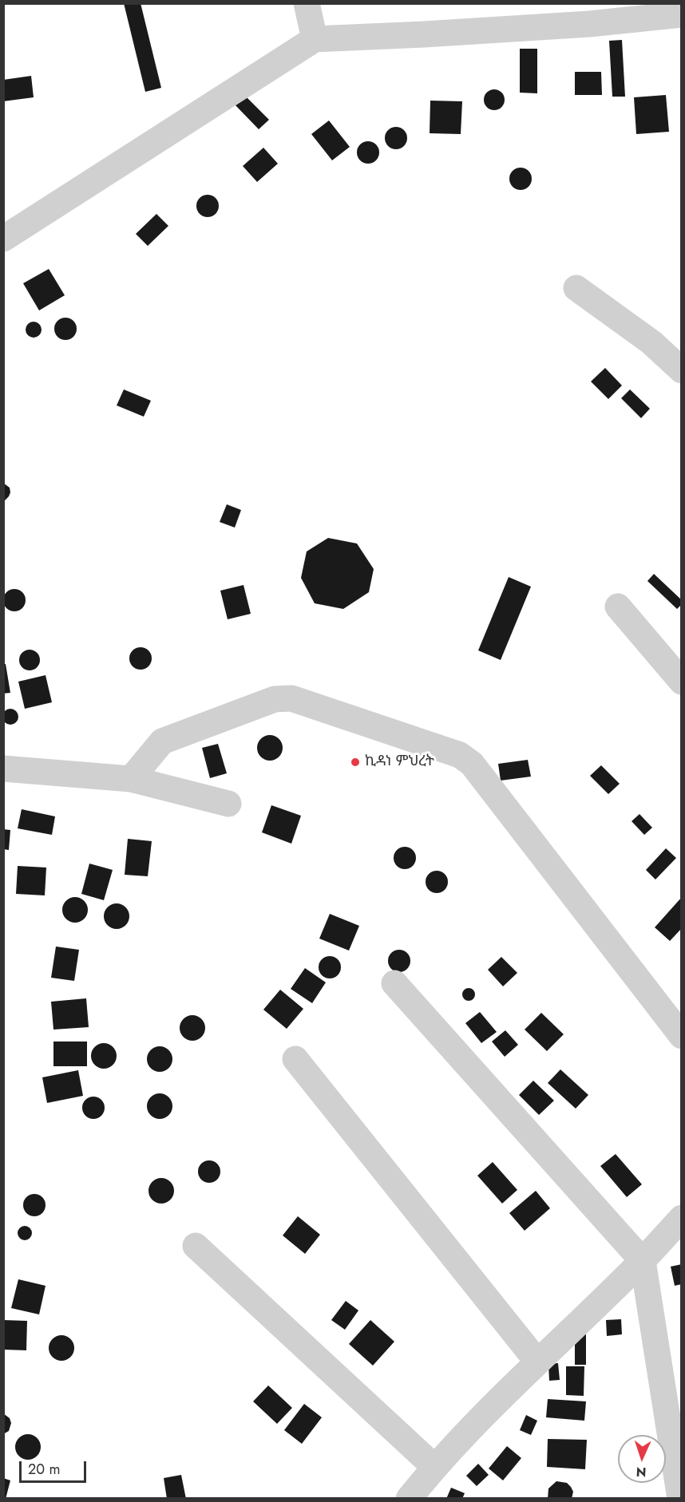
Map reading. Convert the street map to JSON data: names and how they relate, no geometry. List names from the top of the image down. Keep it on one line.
{"places":["ኪዳነ ምህረት"],"scale_bar":"20 m","north":"bottom"}
